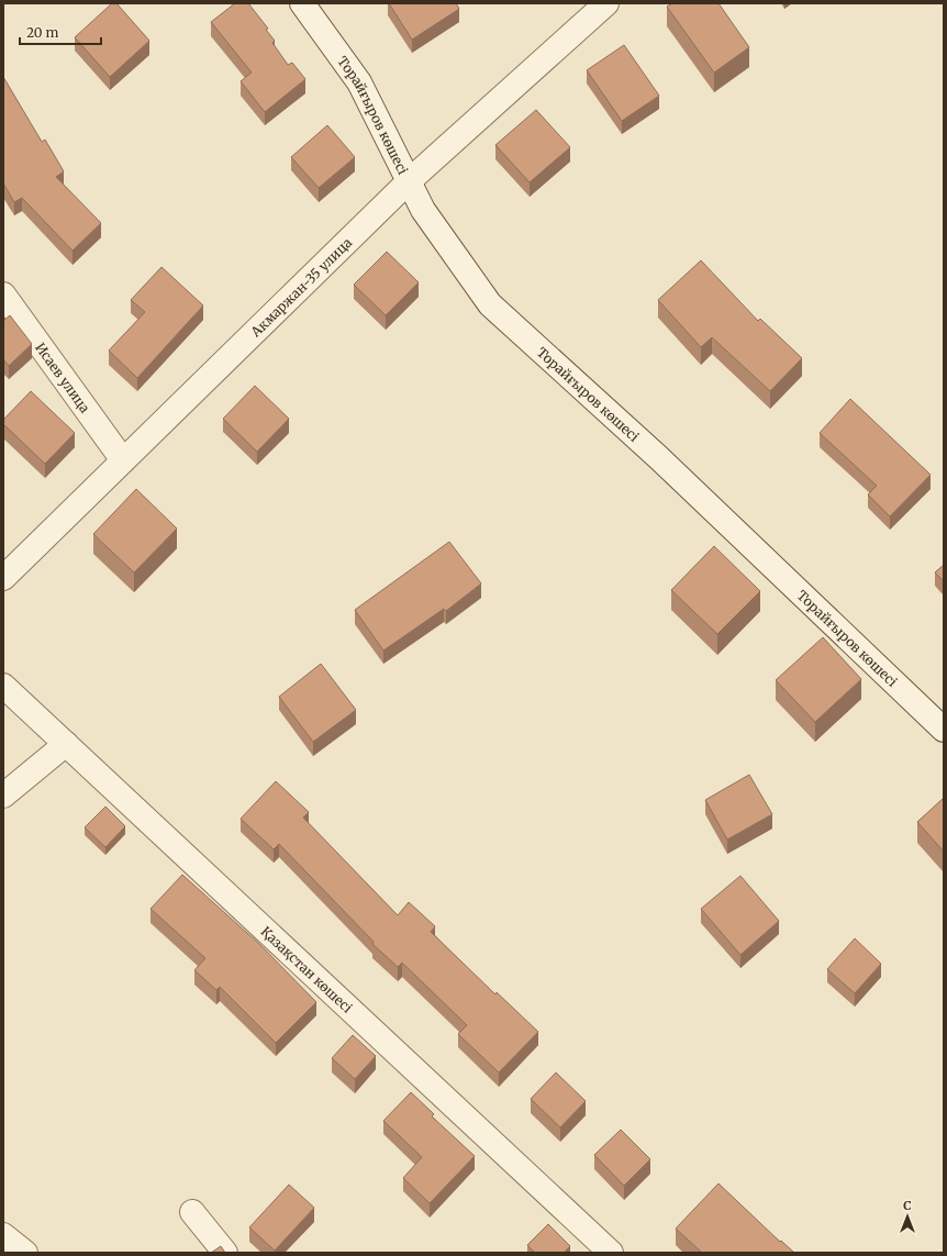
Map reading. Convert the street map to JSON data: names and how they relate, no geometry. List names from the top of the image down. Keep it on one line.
{"streets":{"street":["Торайғыров көшесі","Акмаржан-35 улица","Исаев улица","Қазақстан көшесі"]},"crossings":[["Торайғыров көшесі","Акмаржан-35 улица"],["Акмаржан-35 улица","Исаев улица"]],"scale_bar":"20 m","north":"top"}
